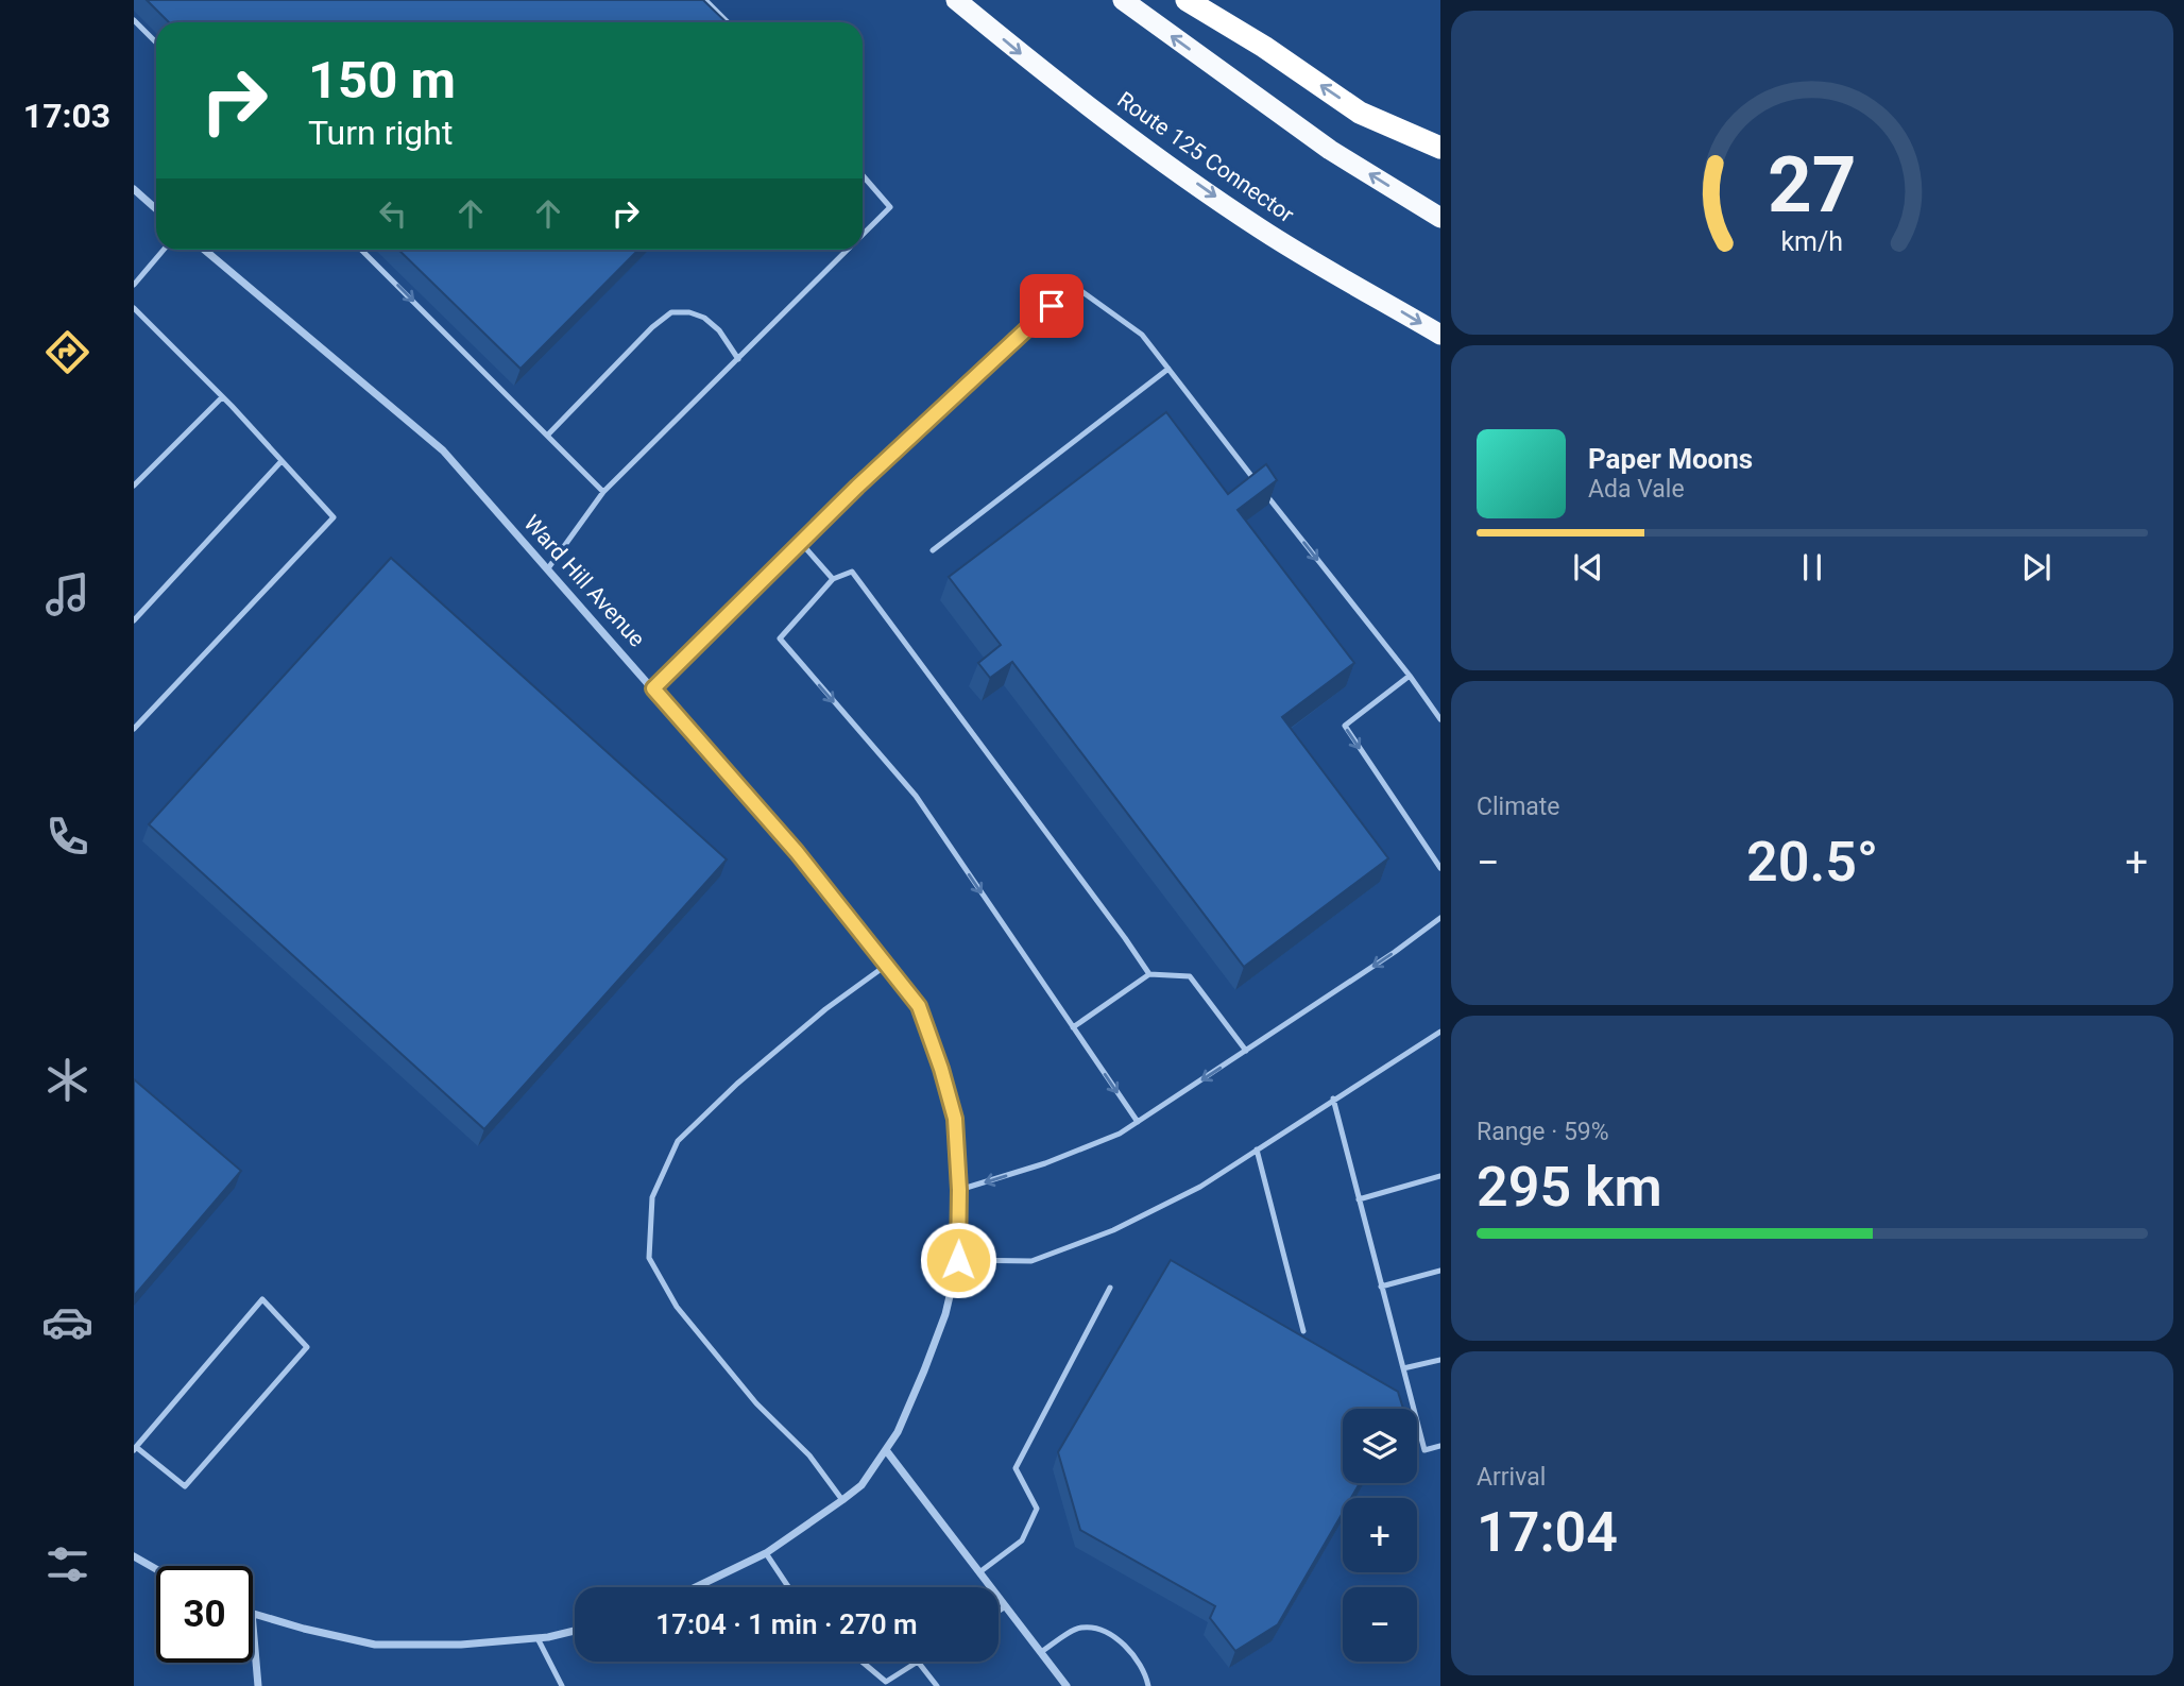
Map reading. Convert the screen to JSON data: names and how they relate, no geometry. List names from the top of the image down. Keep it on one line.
{"streets":{"highway":["Route 125 Connector"],"street":["Ward Hill Avenue"]},"page":{"tabs":"17:03","turn":["150 m","Turn right"],"song":["Paper Moons","Ada Vale"],"tile":["Climate",["Range · 59%","295 km"],["Arrival","17:04"]],"heat":["−","20.5°","+"],"map_buttons":["+","−"],"limit":"30","trip":"17:04 · 1 min · 270 m","gauge":["27","km/h"]}}
